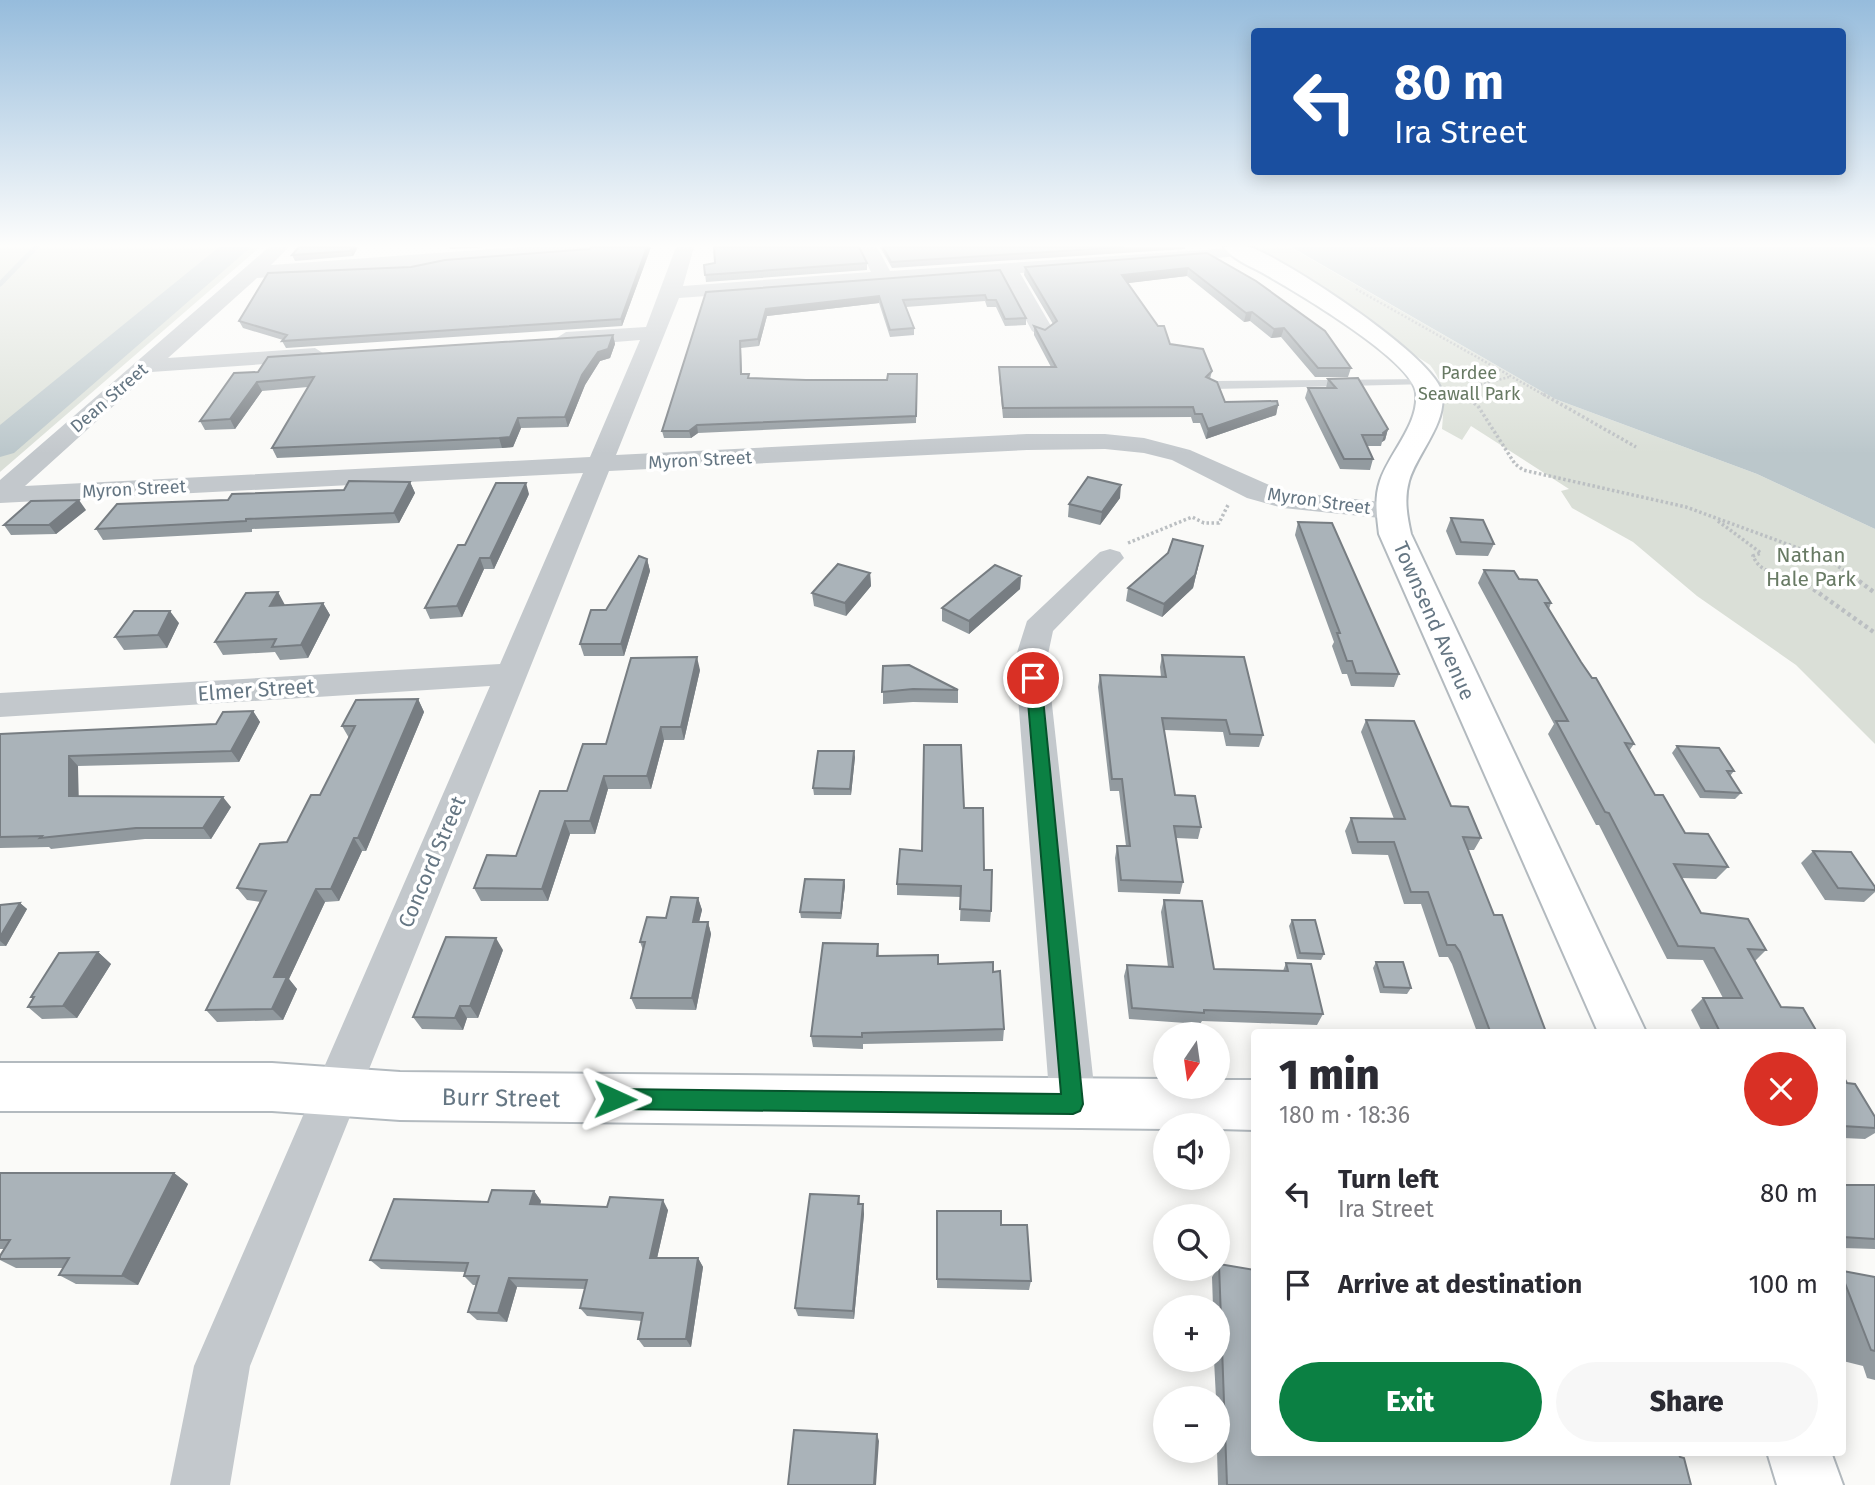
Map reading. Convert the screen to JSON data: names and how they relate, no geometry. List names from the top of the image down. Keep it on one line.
{"streets":{"main road":["Townsend Avenue","Burr Street"],"street":["Dean Street","Myron Street","Elmer Street","Concord Street"]},"crossings":[["Dean Street","Myron Street"],["Myron Street","Townsend Avenue"],["Myron Street","Concord Street"],["Elmer Street","Concord Street"],["Concord Street","Burr Street"]],"parks":["Pardee Seawall Park","Nathan Hale Park"],"north":"bottom","page":{"turn":["80 m","Ira Street"],"map_buttons":["+","−"],"heading":["1 min","180 m · 18:36"],"list":[{"name":"Turn left","note":"Ira Street","value":"80 m"},{"name":"Arrive at destination","value":"100 m"}],"buttons":["Exit","Share"]}}
